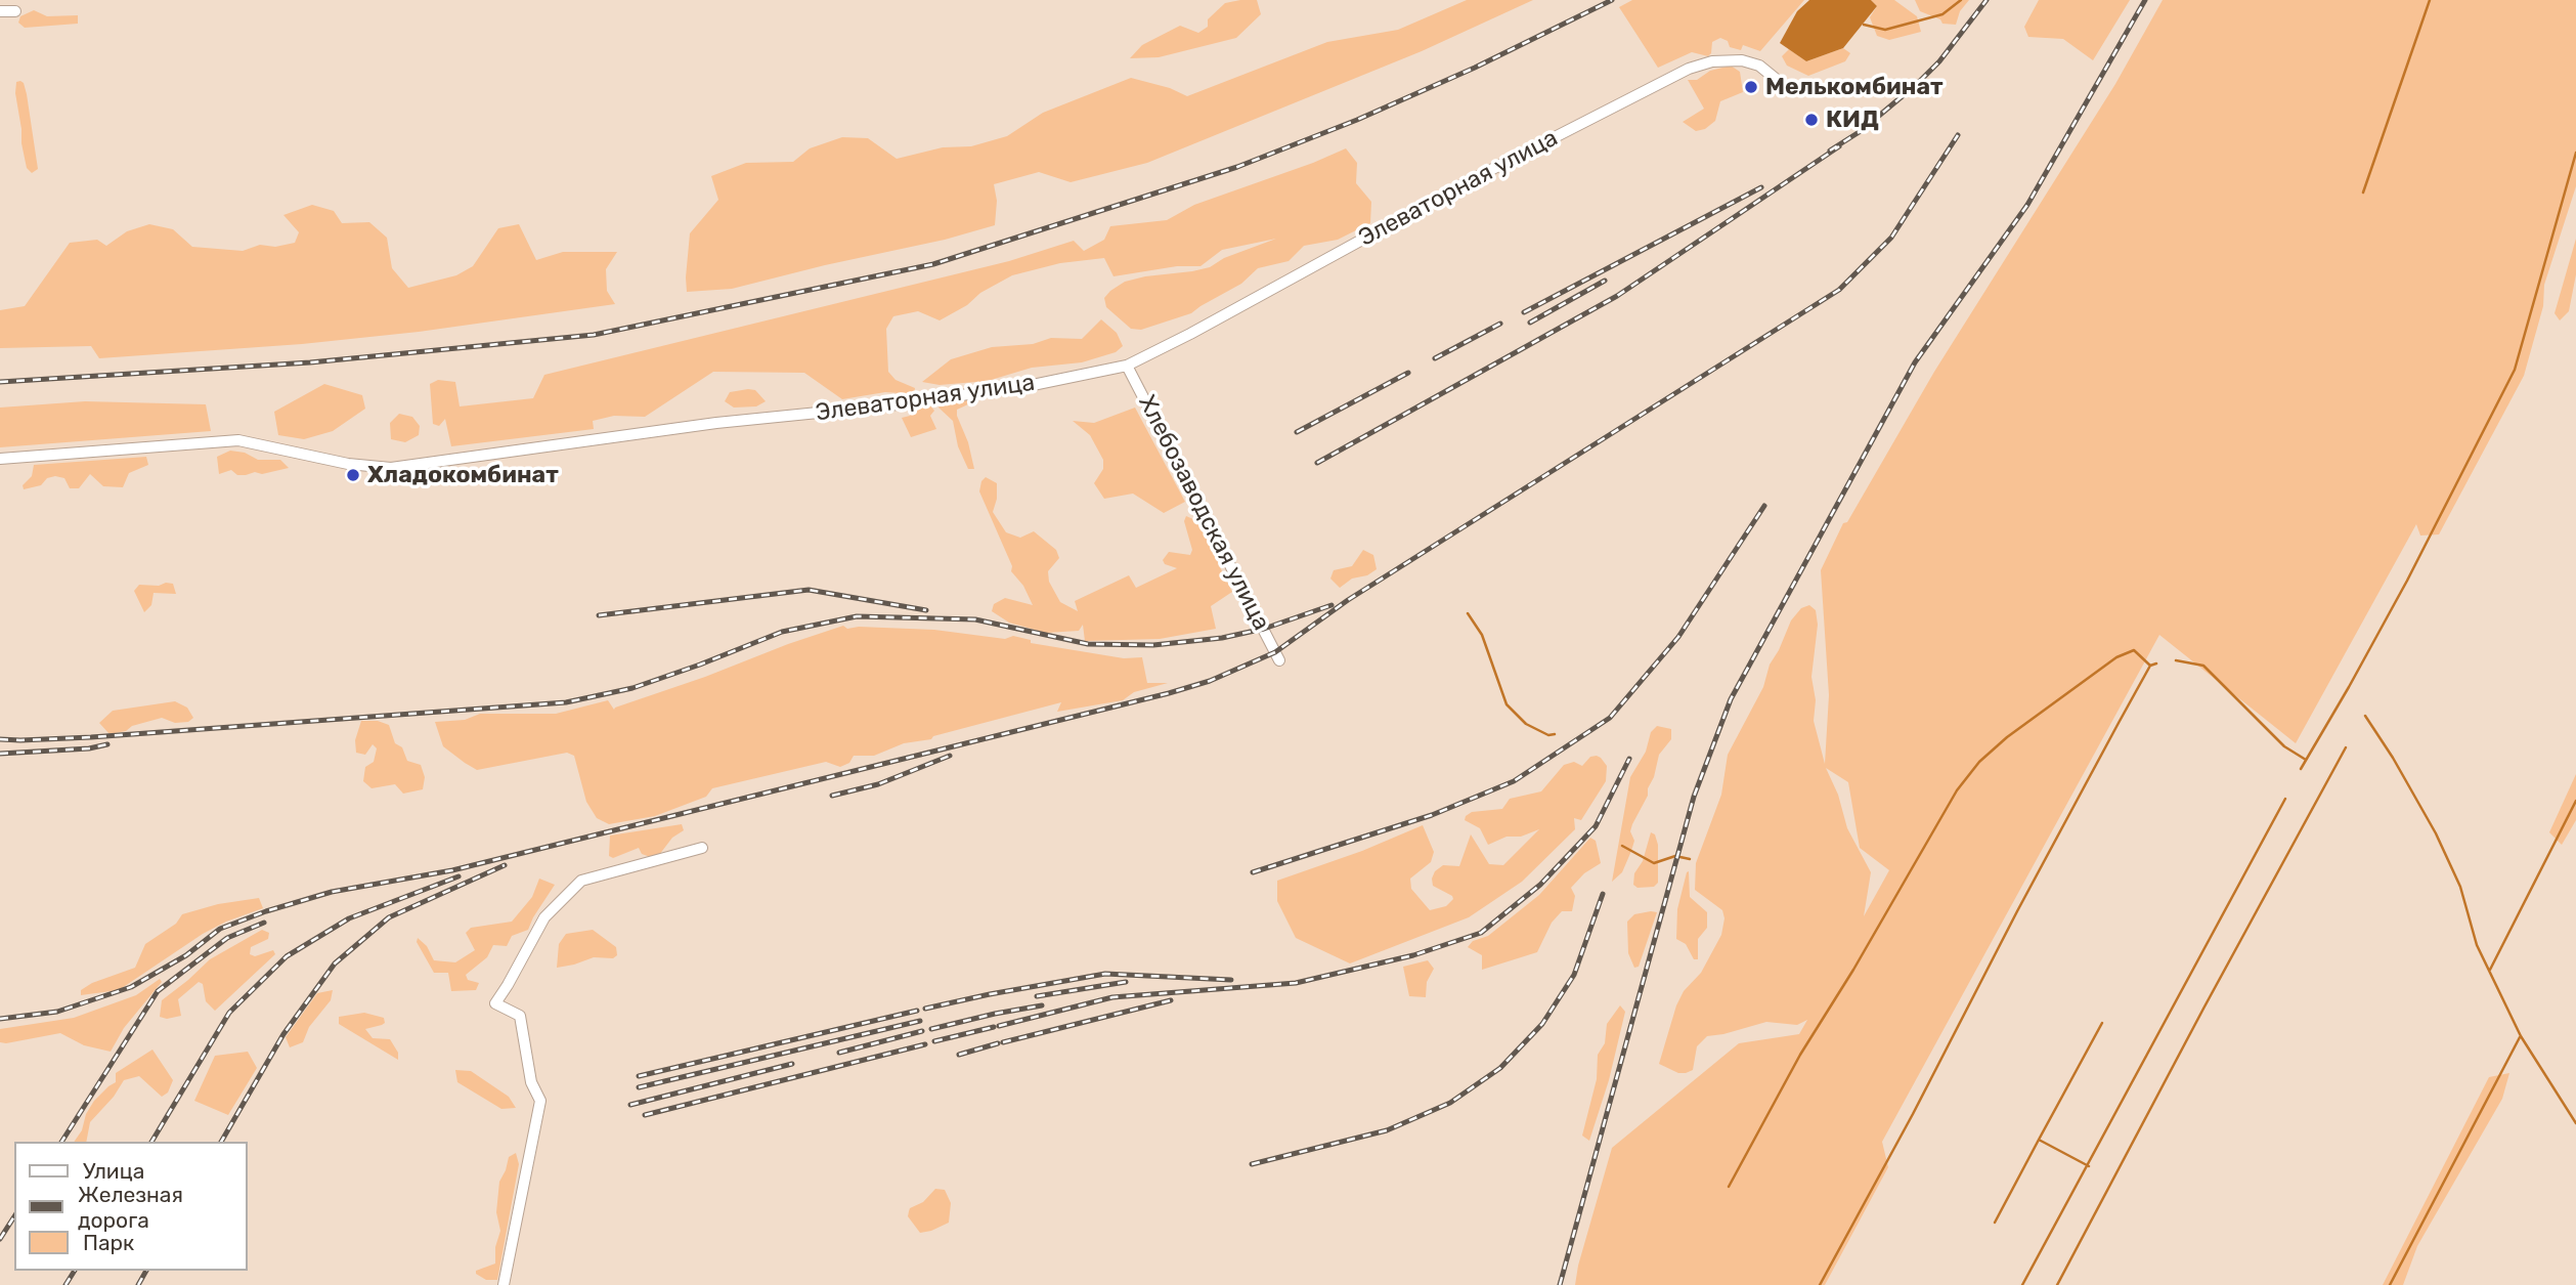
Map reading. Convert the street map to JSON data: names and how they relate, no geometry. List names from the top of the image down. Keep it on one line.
{"streets":{"street":["Элеваторная улица","Хлебозаводская улица"]},"crossings":[["Элеваторная улица","Хлебозаводская улица"]],"places":["Мелькомбинат","КИД","Хладокомбинат"],"legend":["Улица","Железная дорога","Парк"]}
